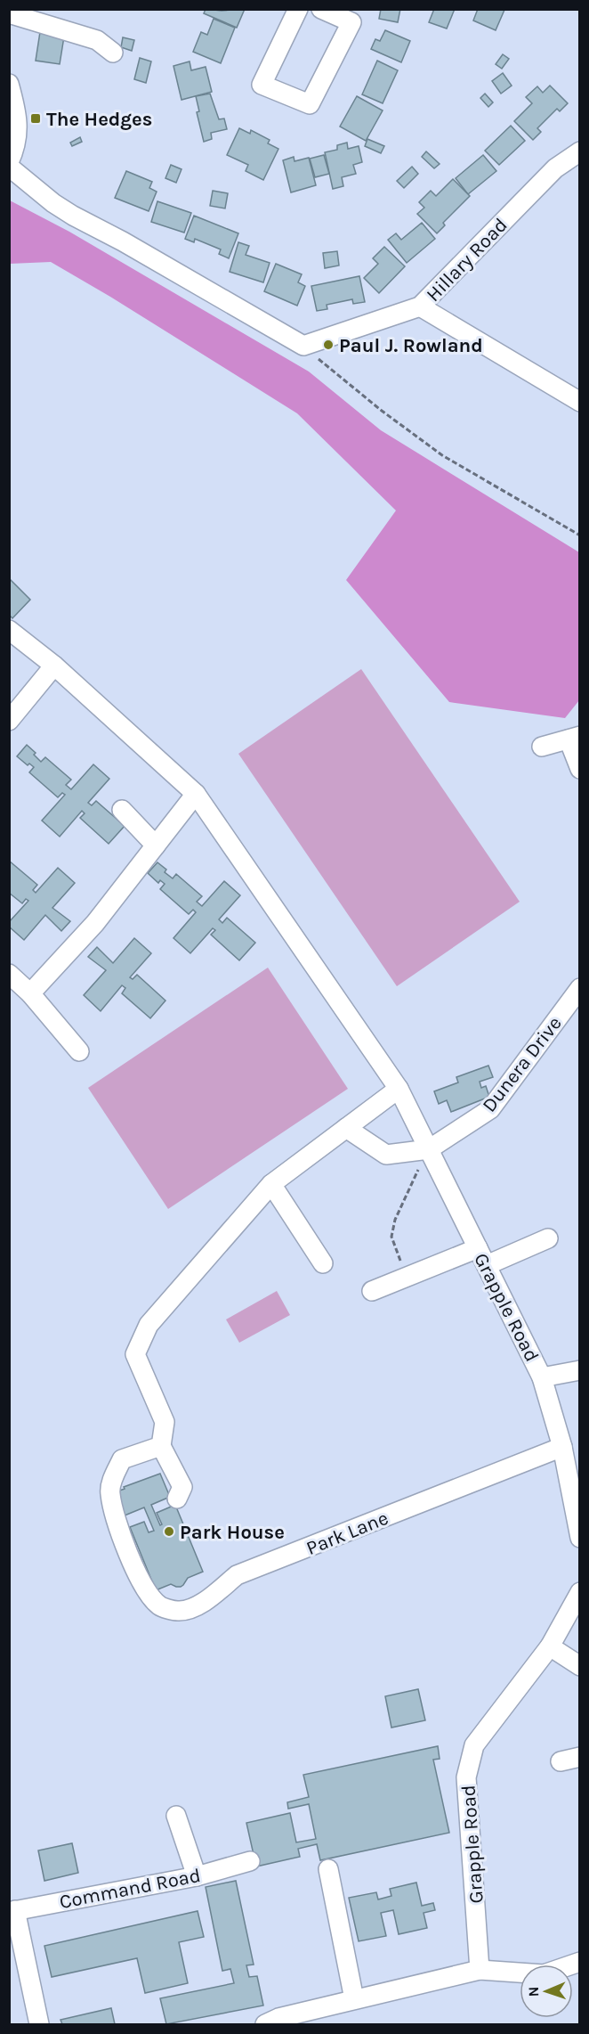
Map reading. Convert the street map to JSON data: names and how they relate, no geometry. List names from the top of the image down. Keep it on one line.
{"streets":{"street":["Hillary Road","Dunera Drive","Grapple Road","Park Lane","Command Road"]},"crossings":[["Dunera Drive","Grapple Road"],["Grapple Road","Park Lane"]],"places":{"transit":["The Hedges"],"other":["Paul J. Rowland","Park House"]},"north":"left"}
